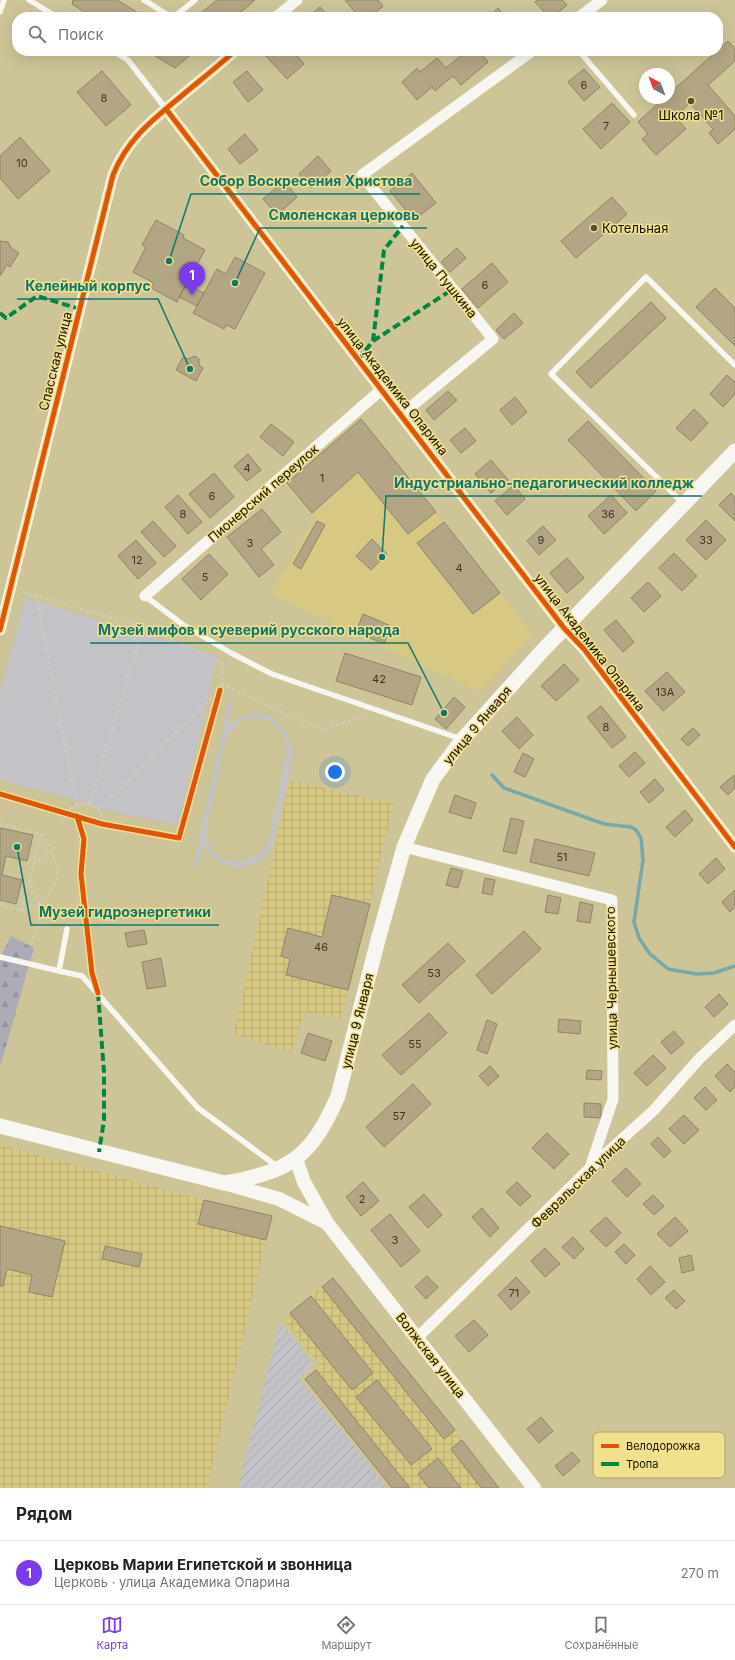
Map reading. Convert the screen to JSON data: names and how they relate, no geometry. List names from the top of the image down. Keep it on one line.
{"streets":{"main road":["улица 9 Января"],"street":["улица Пушкина","Спасская улица","улица Академика Опарина","Пионерский переулок","улица Чернышевского","Февральская улица","Волжская улица"]},"crossings":[["улица Пушкина","улица Академика Опарина"],["Спасская улица","улица Академика Опарина"],["улица Академика Опарина","Пионерский переулок"],["улица Академика Опарина","улица 9 Января"],["улица 9 Января","улица Чернышевского"],["улица 9 Января","Волжская улица"],["улица Чернышевского","Февральская улица"],["Февральская улица","Волжская улица"]],"places":["Школа №1","Котельная","Собор Воскресения Христова","Смоленская церковь","Келейный корпус","Индустриально-педагогический колледж","Музей мифов и суеверий русского народа","Музей гидроэнергетики"],"house_numbers":["6","8","7","10","6","4","1","6","8","36","9","33","3","12","4","5","42","13А","8","51","46","53","55","57","2","3","71"],"legend":["Велодорожка","Тропа"],"north":"top left","page":{"search":"Поиск","pins":"1","heading":"Рядом","list":[{"mark":"1","name":"Церковь Марии Египетской и звонница","note":"Церковь · улица Академика Опарина","value":"270 m"}],"nav":["Карта","Маршрут","Сохранённые"]}}
